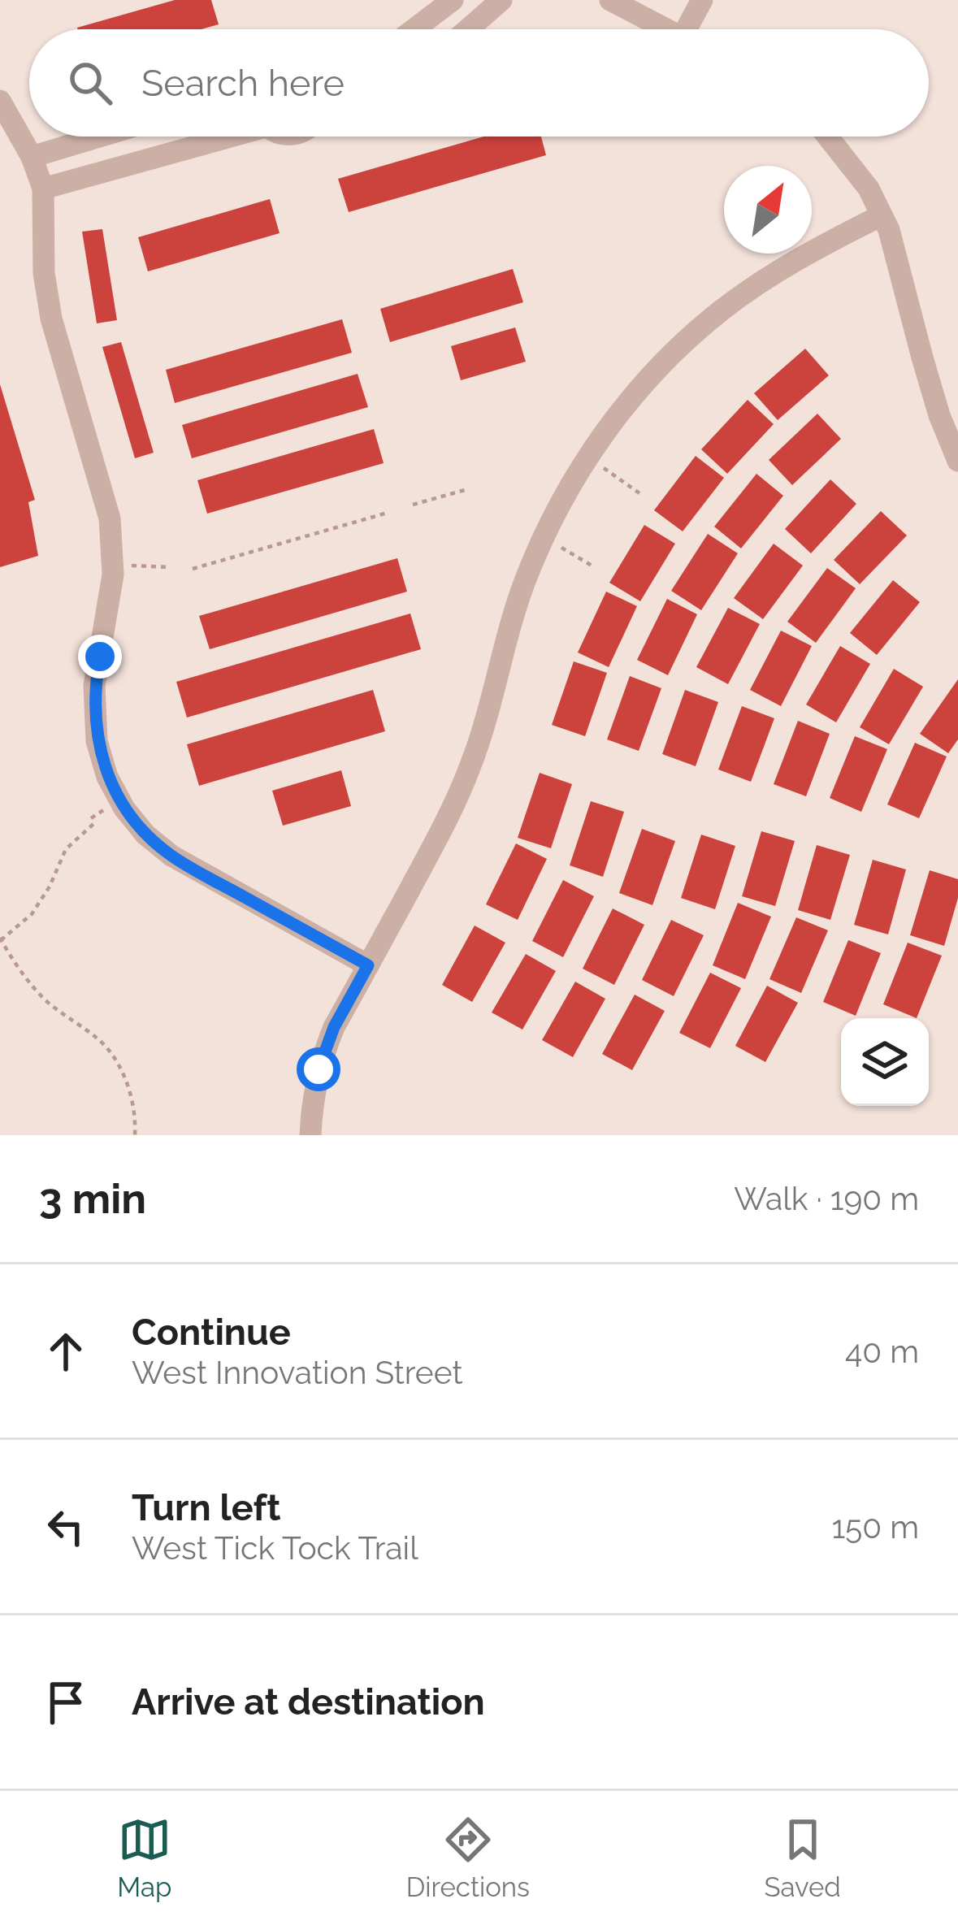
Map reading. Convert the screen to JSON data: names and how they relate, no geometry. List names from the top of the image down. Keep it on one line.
{"north":"top right","page":{"search":"Search here","heading":["3 min","Walk · 190 m"],"list":[["Continue","West Innovation Street","40 m"],["Turn left","West Tick Tock Trail","150 m"],"Arrive at destination"],"nav":["Map","Directions","Saved"]}}
